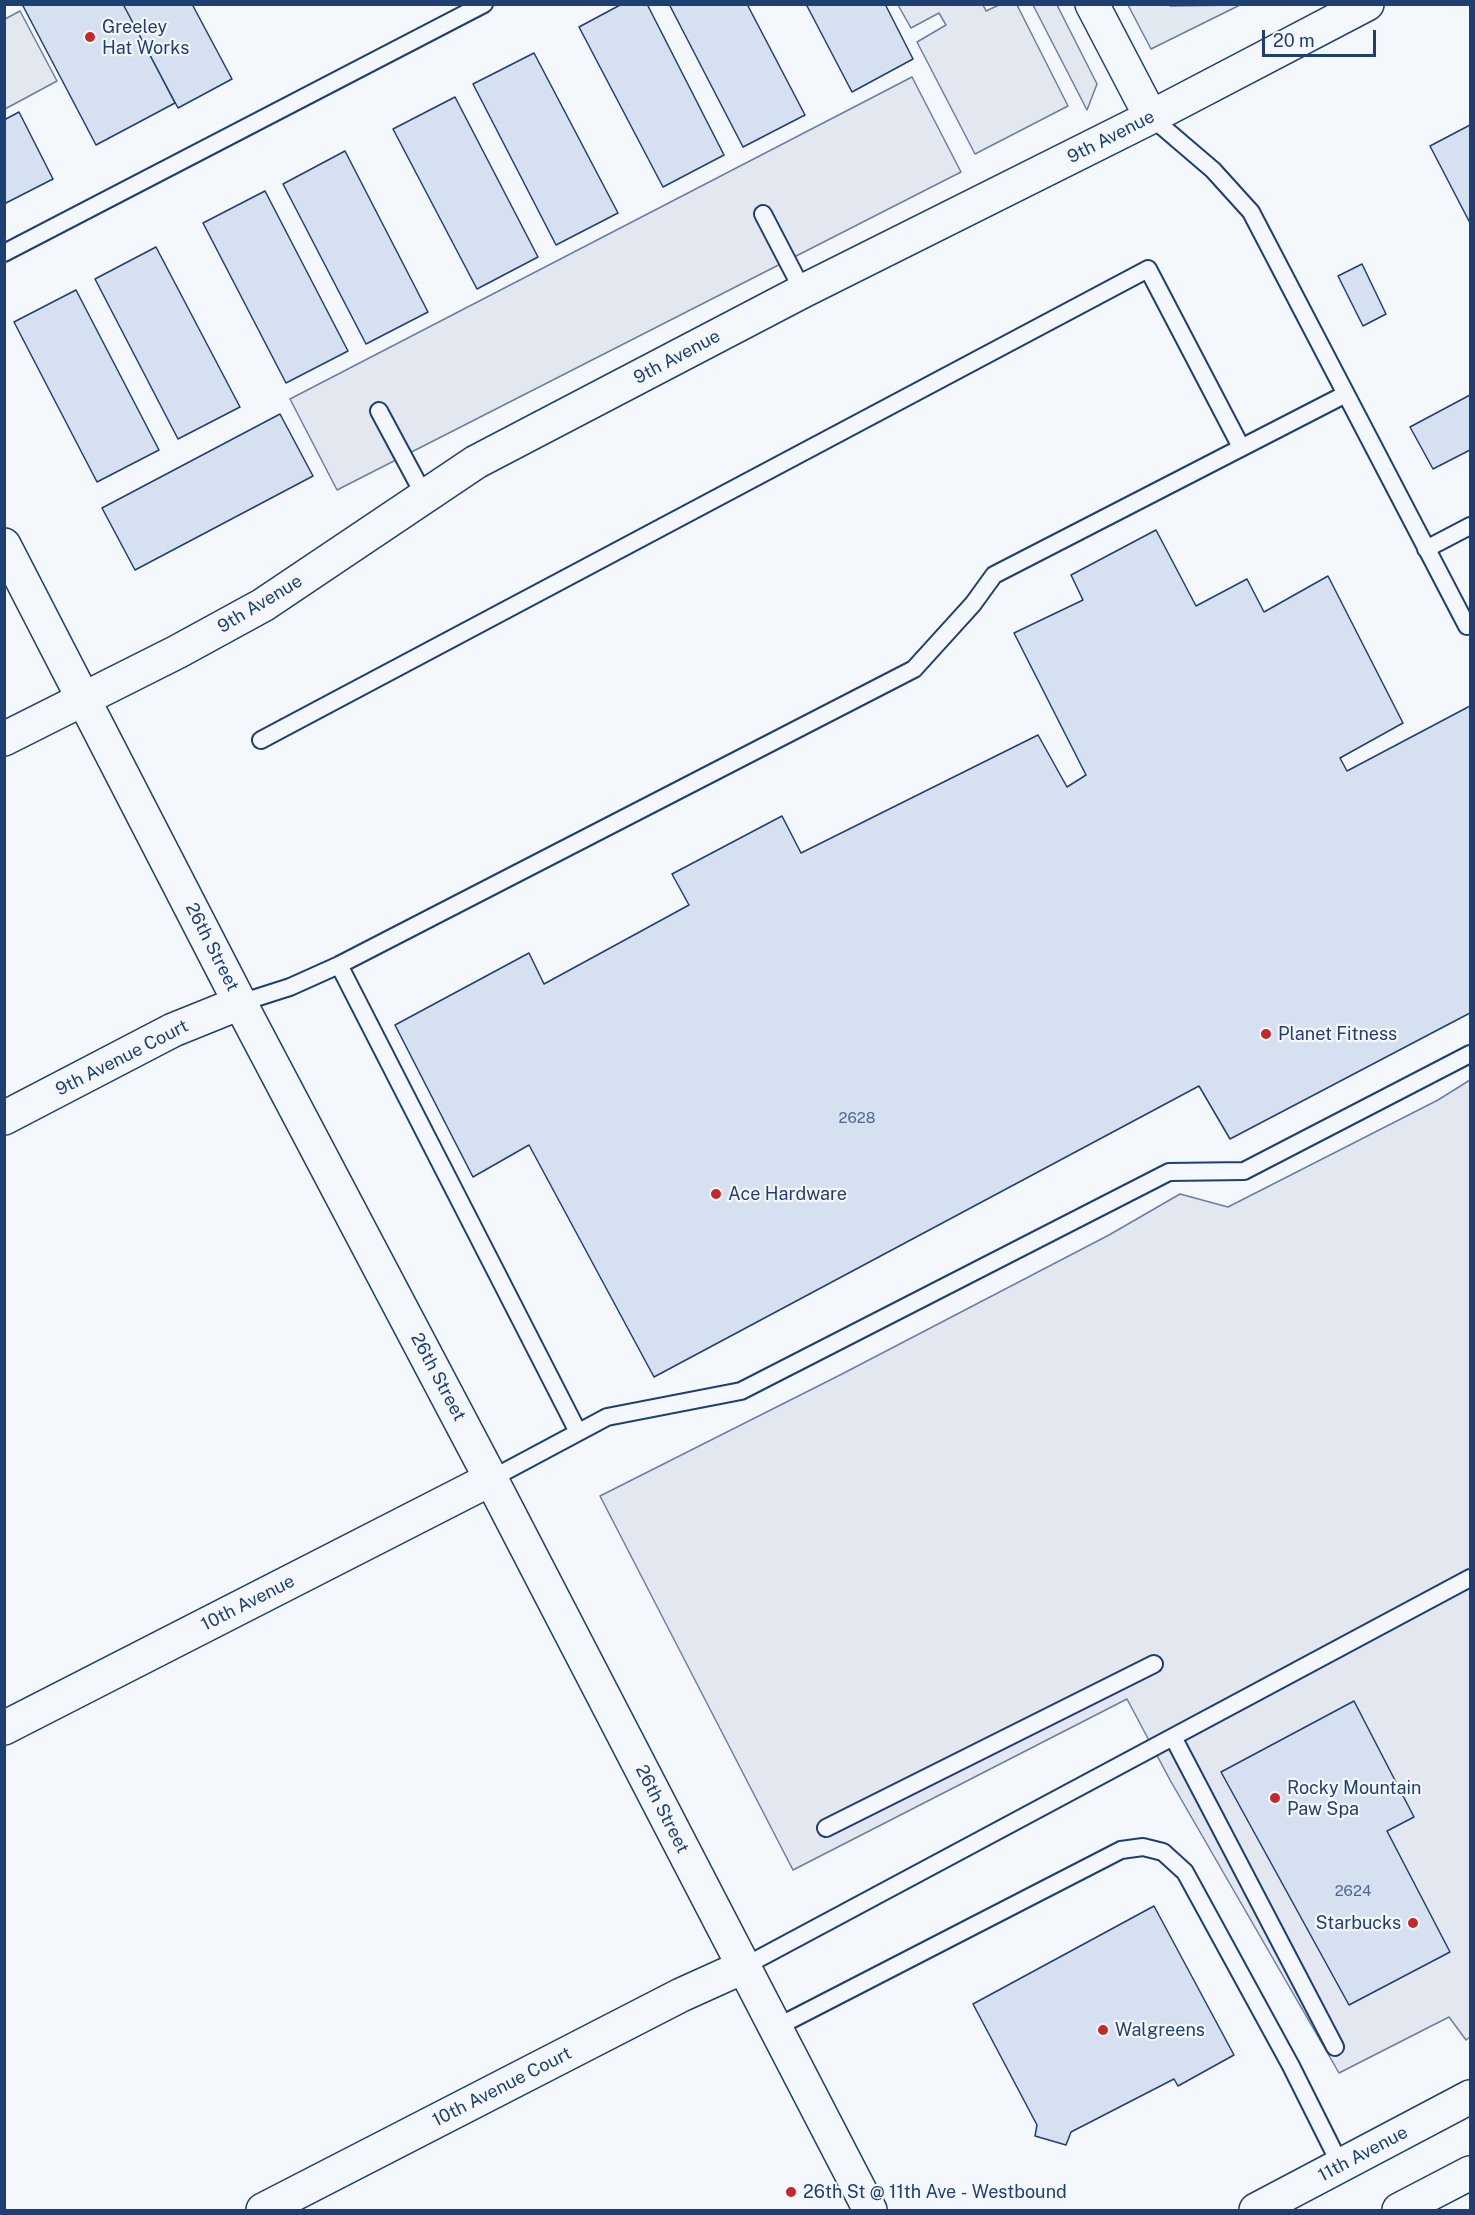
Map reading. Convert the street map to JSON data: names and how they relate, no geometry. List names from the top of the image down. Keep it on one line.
{"streets":{"street":["9th Avenue","26th Street","9th Avenue Court","10th Avenue","10th Avenue Court","11th Avenue"]},"crossings":[["9th Avenue","26th Street"],["26th Street","9th Avenue Court"],["26th Street","10th Avenue"],["26th Street","10th Avenue Court"]],"places":["Greeley Hat Works","Planet Fitness","Ace Hardware","Rocky Mountain Paw Spa","Starbucks","Walgreens","26th St @ 11th Ave - Westbound"],"house_numbers":["2628","2624"],"scale_bar":"20 m"}
